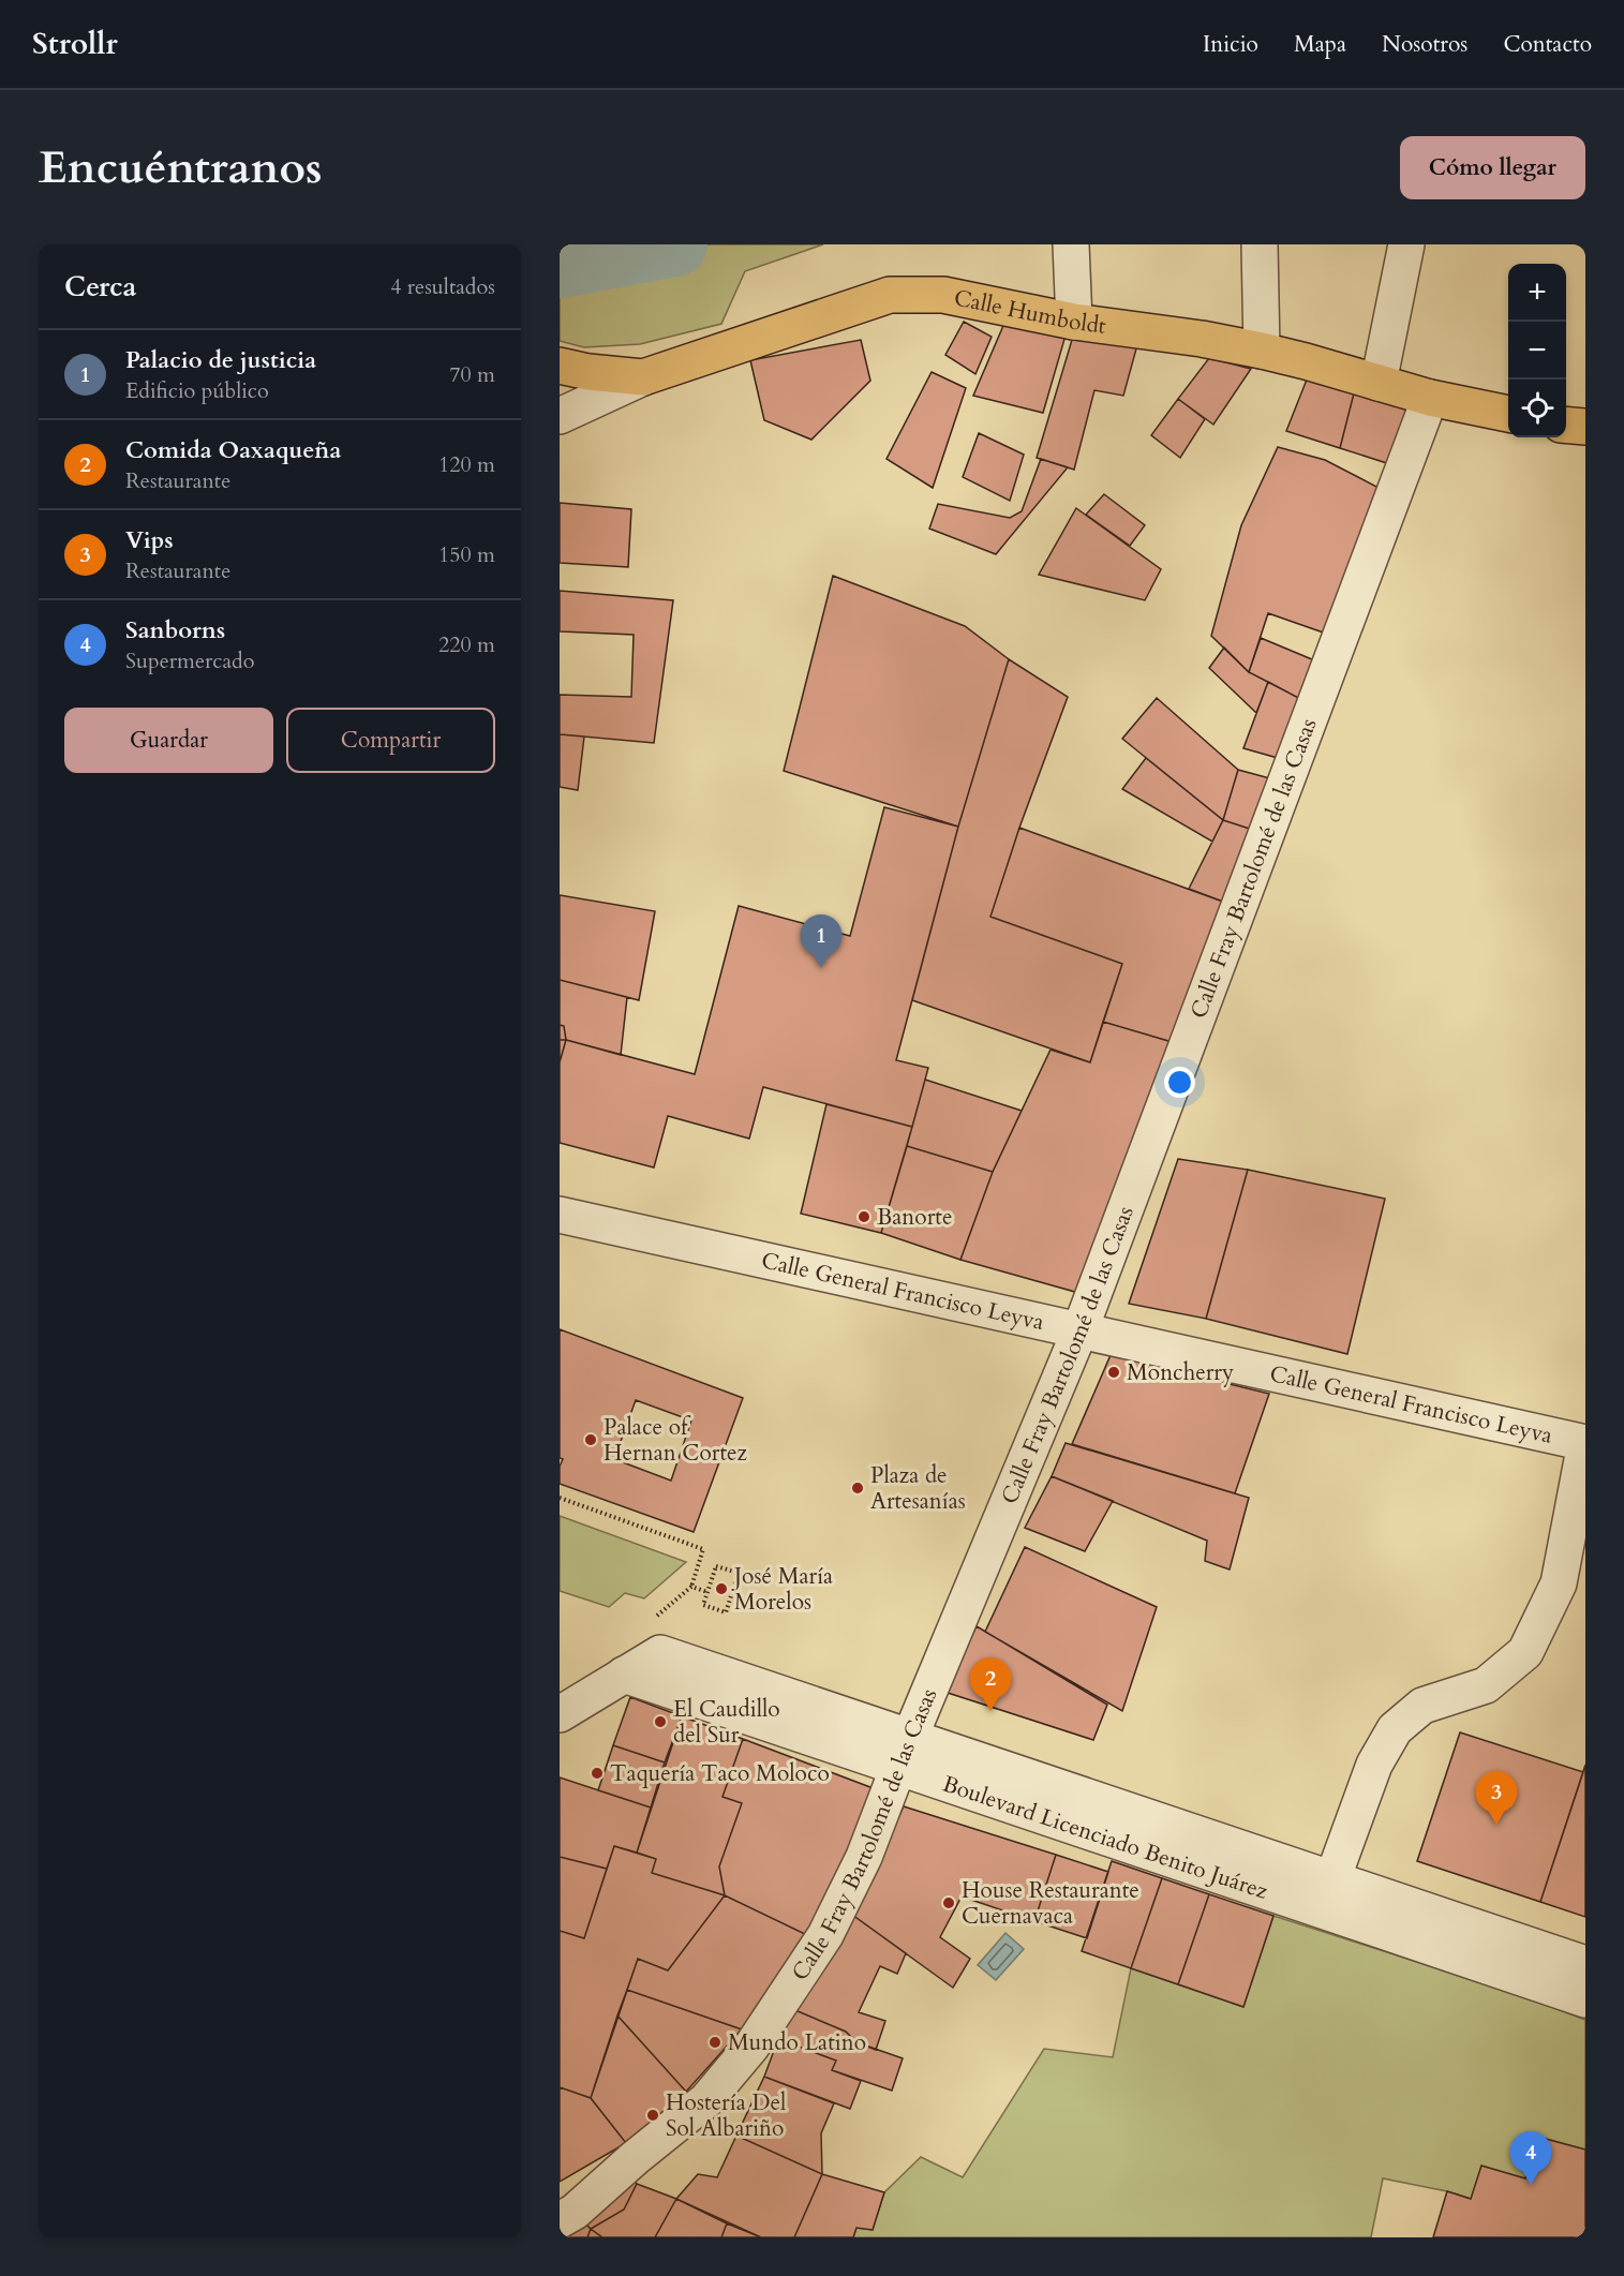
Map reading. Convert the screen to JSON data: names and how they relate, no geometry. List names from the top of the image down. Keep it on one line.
{"streets":{"main road":["Calle Humboldt"],"street":["Calle Fray Bartolomé de las Casas","Calle General Francisco Leyva","Boulevard Licenciado Benito Juárez"]},"crossings":[["Calle Humboldt","Calle Fray Bartolomé de las Casas"],["Calle Fray Bartolomé de las Casas","Calle General Francisco Leyva"],["Calle Fray Bartolomé de las Casas","Boulevard Licenciado Benito Juárez"]],"places":["Banorte","Moncherry","Palace of Hernan Cortez","Plaza de Artesanías","José María Morelos","El Caudillo del Sur","Taquería Taco Moloco","House Restaurante Cuernavaca","Mundo Latino","Hostería Del Sol Albariño"],"page":{"header":"Strollr","nav":["Inicio","Mapa","Nosotros","Contacto"],"buttons":["Cómo llegar",["Guardar","Compartir"]],"title":"Encuéntranos","heading":["Cerca","4 resultados"],"map_buttons":["+","−"],"list":[{"mark":"1","name":"Palacio de justicia","note":"Edificio público","value":"70 m"},{"mark":"2","name":"Comida Oaxaqueña","note":"Restaurante","value":"120 m"},{"mark":"3","name":"Vips","note":"Restaurante","value":"150 m"},{"mark":"4","name":"Sanborns","note":"Supermercado","value":"220 m"}],"pins":["1","2","3","4"]}}
